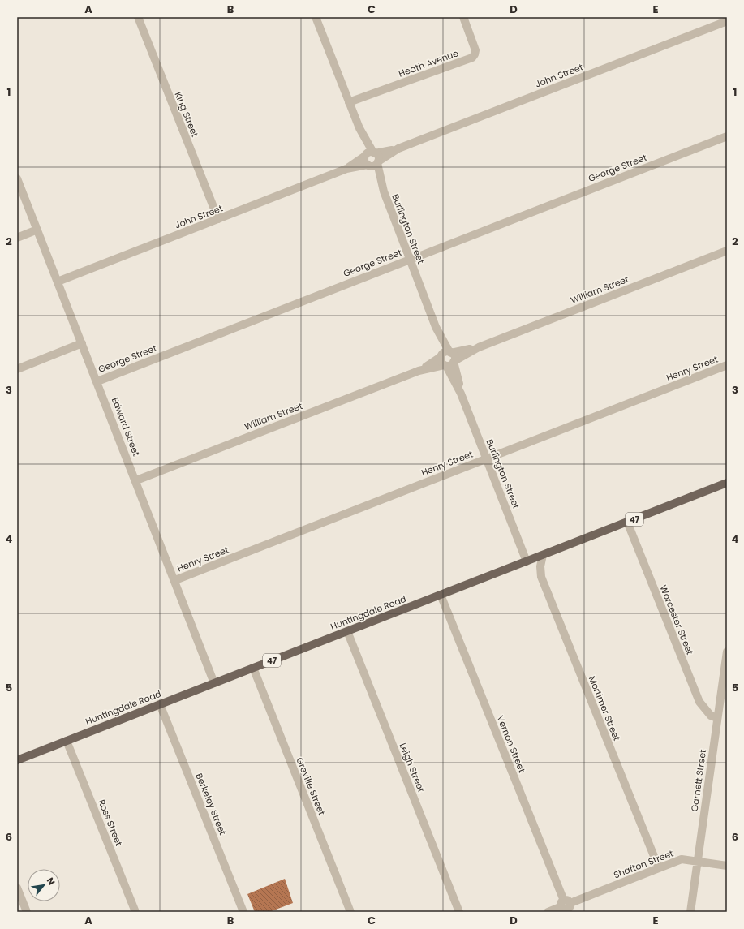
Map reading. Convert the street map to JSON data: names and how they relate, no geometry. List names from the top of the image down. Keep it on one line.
{"streets":{"main road":["47","Huntingdale Road"],"street":["Heath Avenue","John Street","King Street","George Street","Burlington Street","William Street","Henry Street","Edward Street","Worcester Street","Mortimer Street","Vernon Street","Leigh Street","Garnett Street","Greville Street","Berkeley Street","Ross Street","Shafton Street"]},"crossings":[["Heath Avenue","Burlington Street"],["John Street","King Street"],["John Street","Burlington Street"],["John Street","Edward Street"],["George Street","Burlington Street"],["George Street","Edward Street"],["Burlington Street","William Street"],["Burlington Street","Henry Street"],["Burlington Street","Huntingdale Road"],["William Street","Edward Street"],["Henry Street","Edward Street"],["Edward Street","Huntingdale Road"],["Huntingdale Road","Worcester Street"],["Huntingdale Road","Mortimer Street"],["Huntingdale Road","Vernon Street"],["Huntingdale Road","Leigh Street"],["Huntingdale Road","Greville Street"],["Huntingdale Road","Berkeley Street"],["Huntingdale Road","Ross Street"],["Worcester Street","Garnett Street"],["Mortimer Street","Shafton Street"],["Vernon Street","Shafton Street"],["Garnett Street","Shafton Street"]],"north":"top right","grid":{"columns":["A","B","C","D","E"],"rows":["1","2","3","4","5","6"]}}
